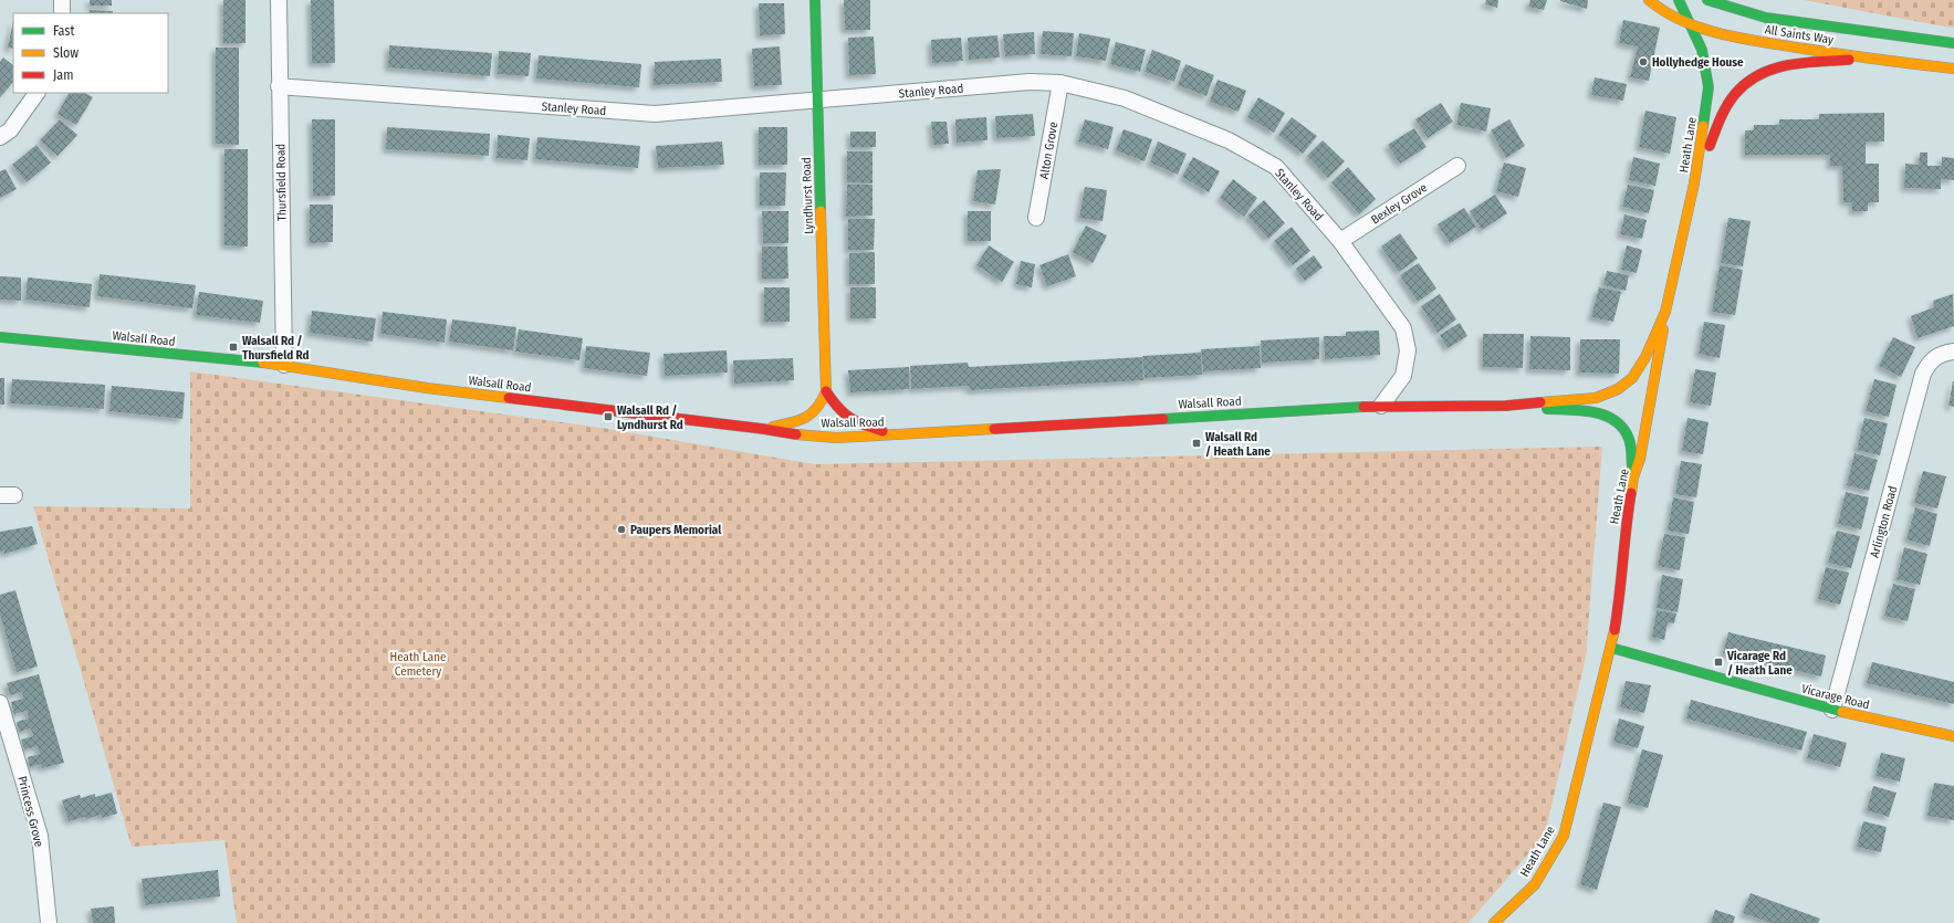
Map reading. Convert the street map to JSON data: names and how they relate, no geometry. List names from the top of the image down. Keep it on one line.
{"streets":{"main road":["All Saints Way","Heath Lane","Lyndhurst Road","Walsall Road","Vicarage Road"],"street":["Stanley Road","Alton Grove","Thursfield Road","Bexley Grove","Arlington Road","Princess Grove"]},"crossings":[["All Saints Way","Heath Lane"],["Stanley Road","Alton Grove"],["Stanley Road","Thursfield Road"],["Stanley Road","Lyndhurst Road"],["Stanley Road","Bexley Grove"],["Stanley Road","Walsall Road"],["Heath Lane","Walsall Road"],["Heath Lane","Vicarage Road"],["Thursfield Road","Walsall Road"],["Lyndhurst Road","Walsall Road"],["Arlington Road","Vicarage Road"]],"parks":["Heath Lane Cemetery"],"places":{"other":["Hollyhedge House","Paupers Memorial"],"transit":["Walsall Rd / Thursfield Rd","Walsall Rd / Lyndhurst Rd","Walsall Rd / Heath Lane","Vicarage Rd / Heath Lane"]},"legend":["Fast","Slow","Jam"]}
